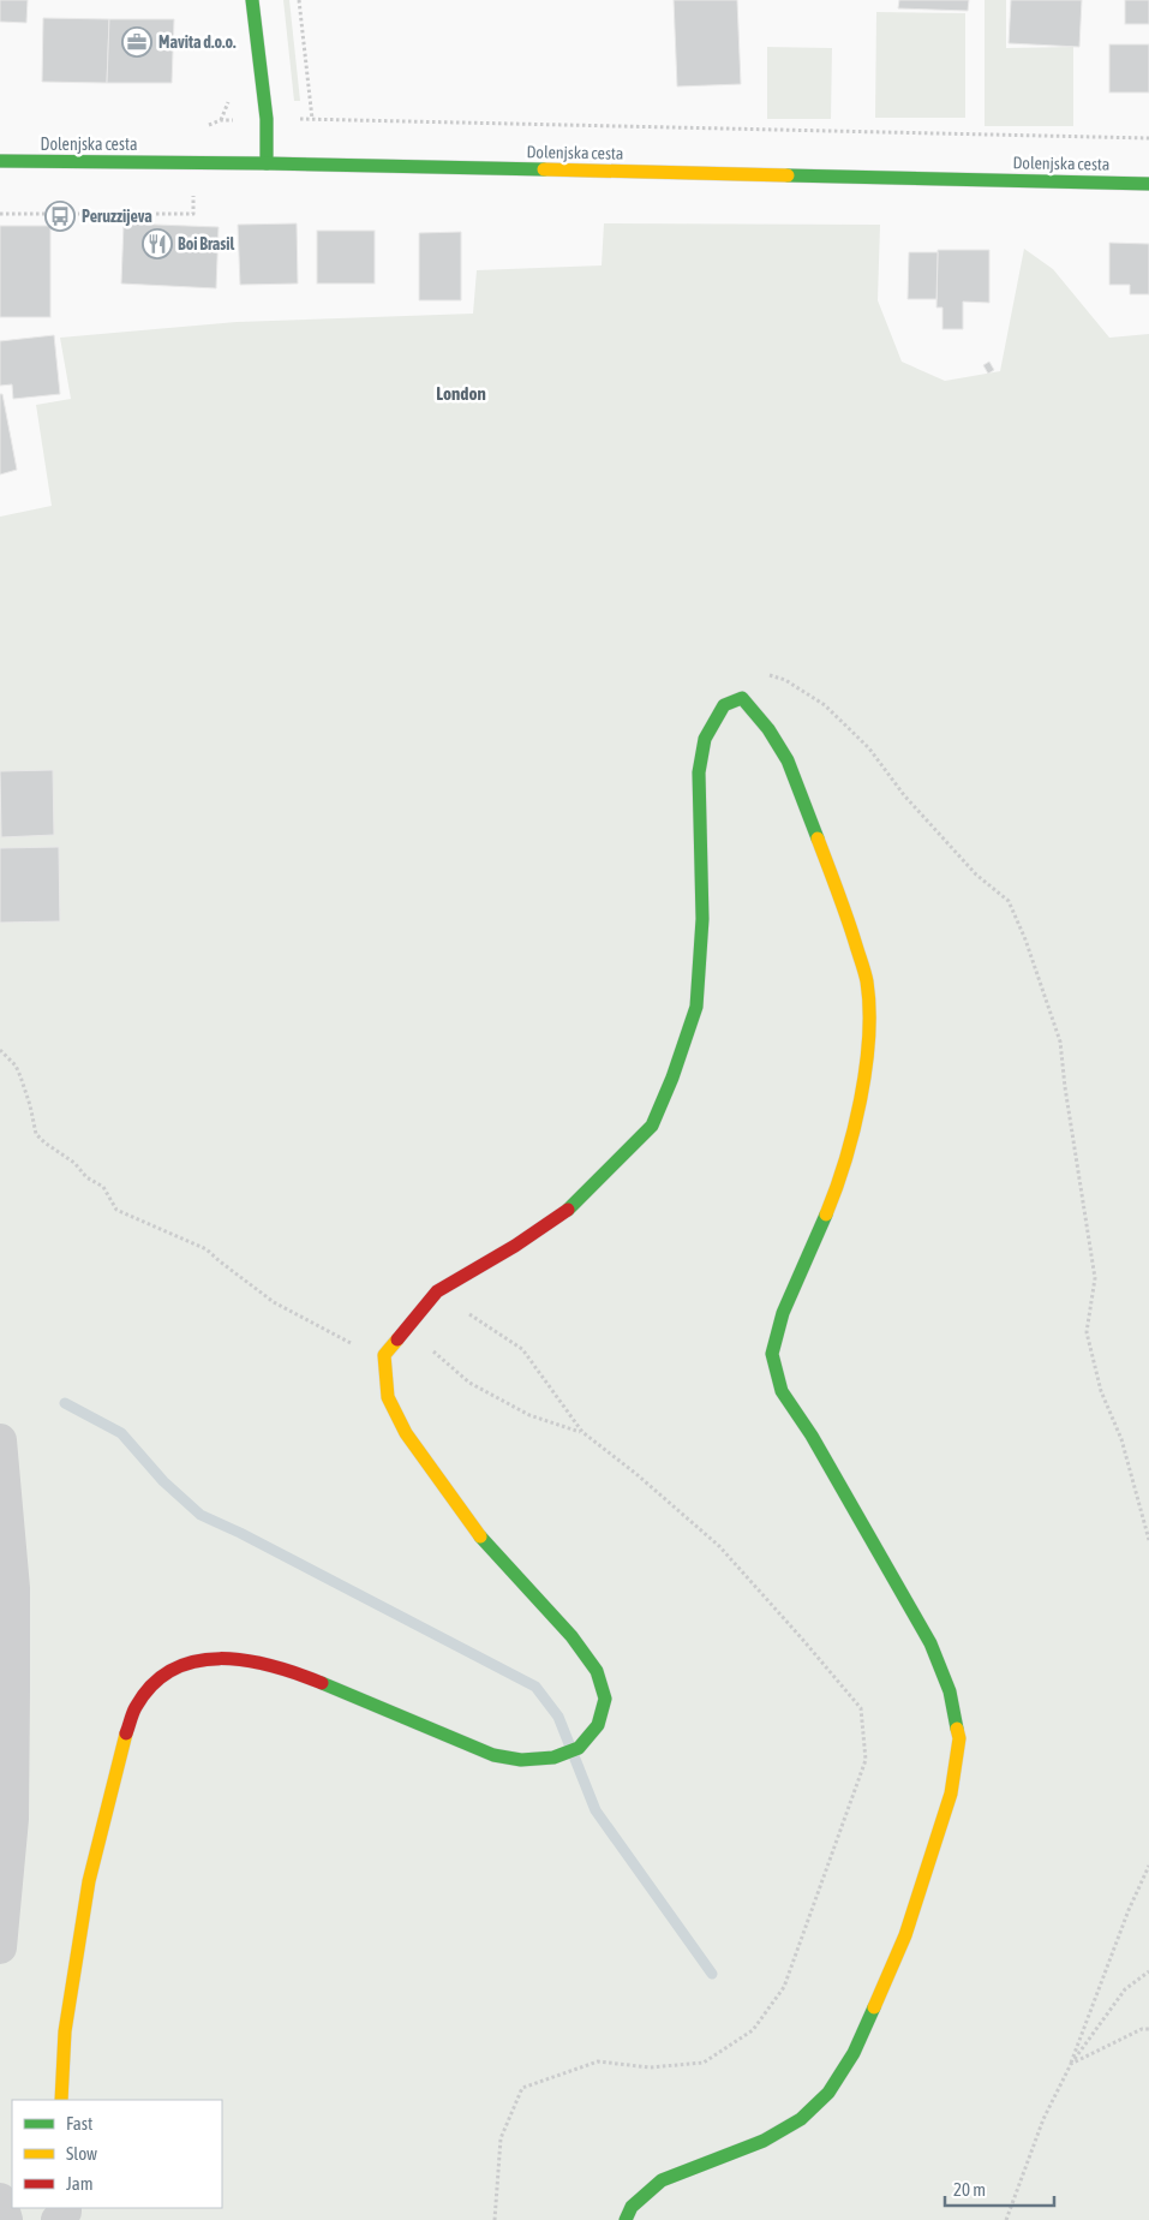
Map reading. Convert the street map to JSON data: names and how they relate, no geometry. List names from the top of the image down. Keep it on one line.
{"streets":{"street":["Dolenjska cesta"]},"districts":["London"],"places":{"office":["Mavita d.o.o."],"bus stop":["Peruzzijeva"],"restaurant":["Boi Brasil"]},"legend":["Fast","Slow","Jam"],"scale_bar":"20 m"}
